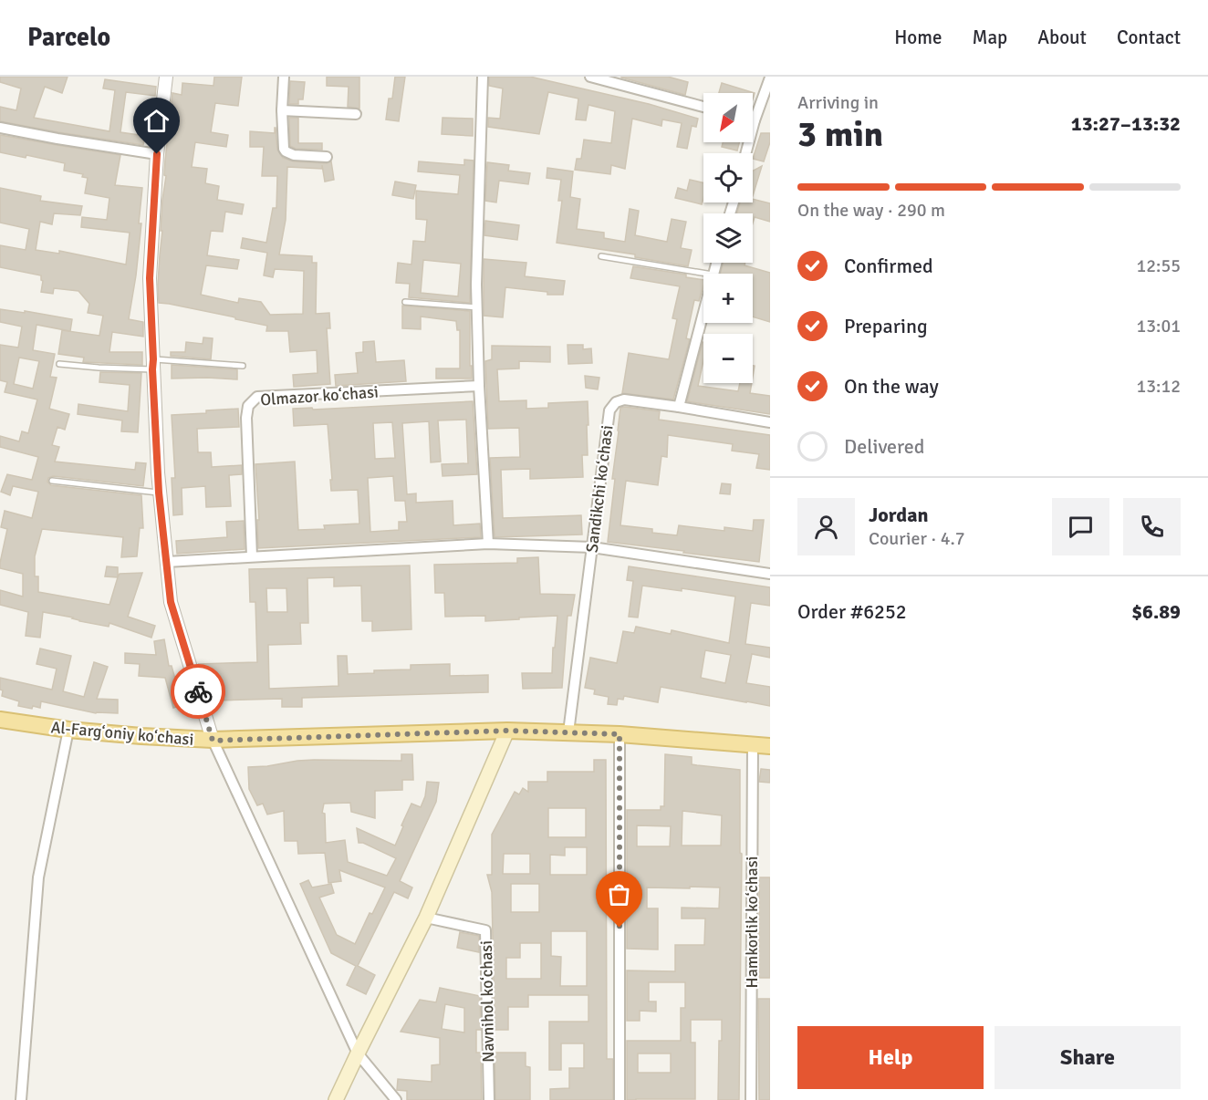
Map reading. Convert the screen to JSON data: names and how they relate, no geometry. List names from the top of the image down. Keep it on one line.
{"streets":{"main road":["Al-Fargʻoniy koʻchasi"],"street":["Olmazor koʻchasi","Sandikchi koʻchasi","Hamkorlik koʻchasi","Navnihol koʻchasi"]},"crossings":[["Sandikchi koʻchasi","Al-Fargʻoniy koʻchasi"],["Al-Fargʻoniy koʻchasi","Hamkorlik koʻchasi"]],"north":"bottom left","page":{"header":"Parcelo","nav":["Home","Map","About","Contact"],"heading":["3 min","Arriving in","13:27–13:32"],"panel":["Jordan","Courier · 4.7","Order #6252","$6.89"],"map_buttons":["+","−"],"bar":"On the way · 290 m","list":[["Confirmed","12:55"],["Preparing","13:01"],["On the way","13:12"],"Delivered"],"buttons":["Help","Share"]}}
